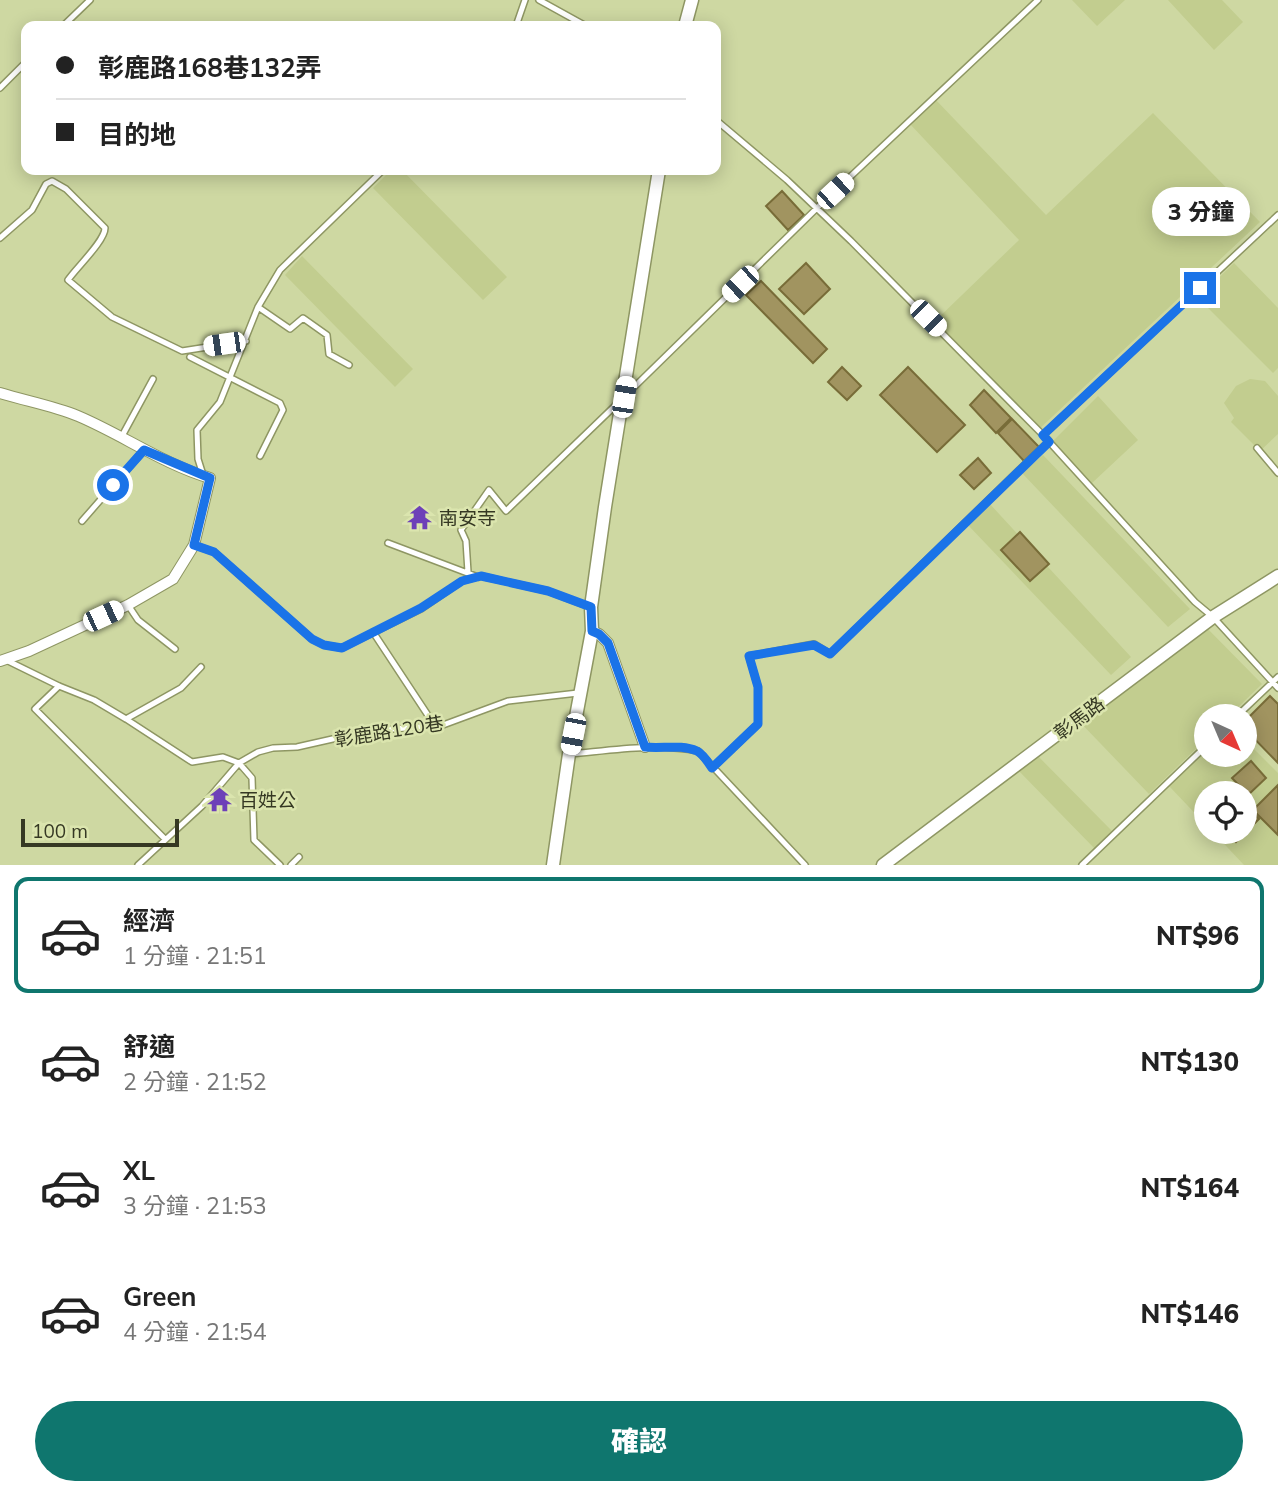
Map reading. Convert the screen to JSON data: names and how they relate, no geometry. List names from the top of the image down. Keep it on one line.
{"streets":{"street":["彰馬路"],"lane":["彰鹿路120巷"]},"places":{"temple":["南安寺","百姓公"]},"scale_bar":"100 m","north":"bottom right","page":{"banner":["彰鹿路168巷132弄","目的地"],"bubble":"3 分鐘","scale":"100 m","list":[{"name":"經濟","note":"1 分鐘 · 21:51","value":"NT$96"},{"name":"舒適","note":"2 分鐘 · 21:52","value":"NT$130"},{"name":"XL","note":"3 分鐘 · 21:53","value":"NT$164"},{"name":"Green","note":"4 分鐘 · 21:54","value":"NT$146"}],"buttons":"確認"}}
